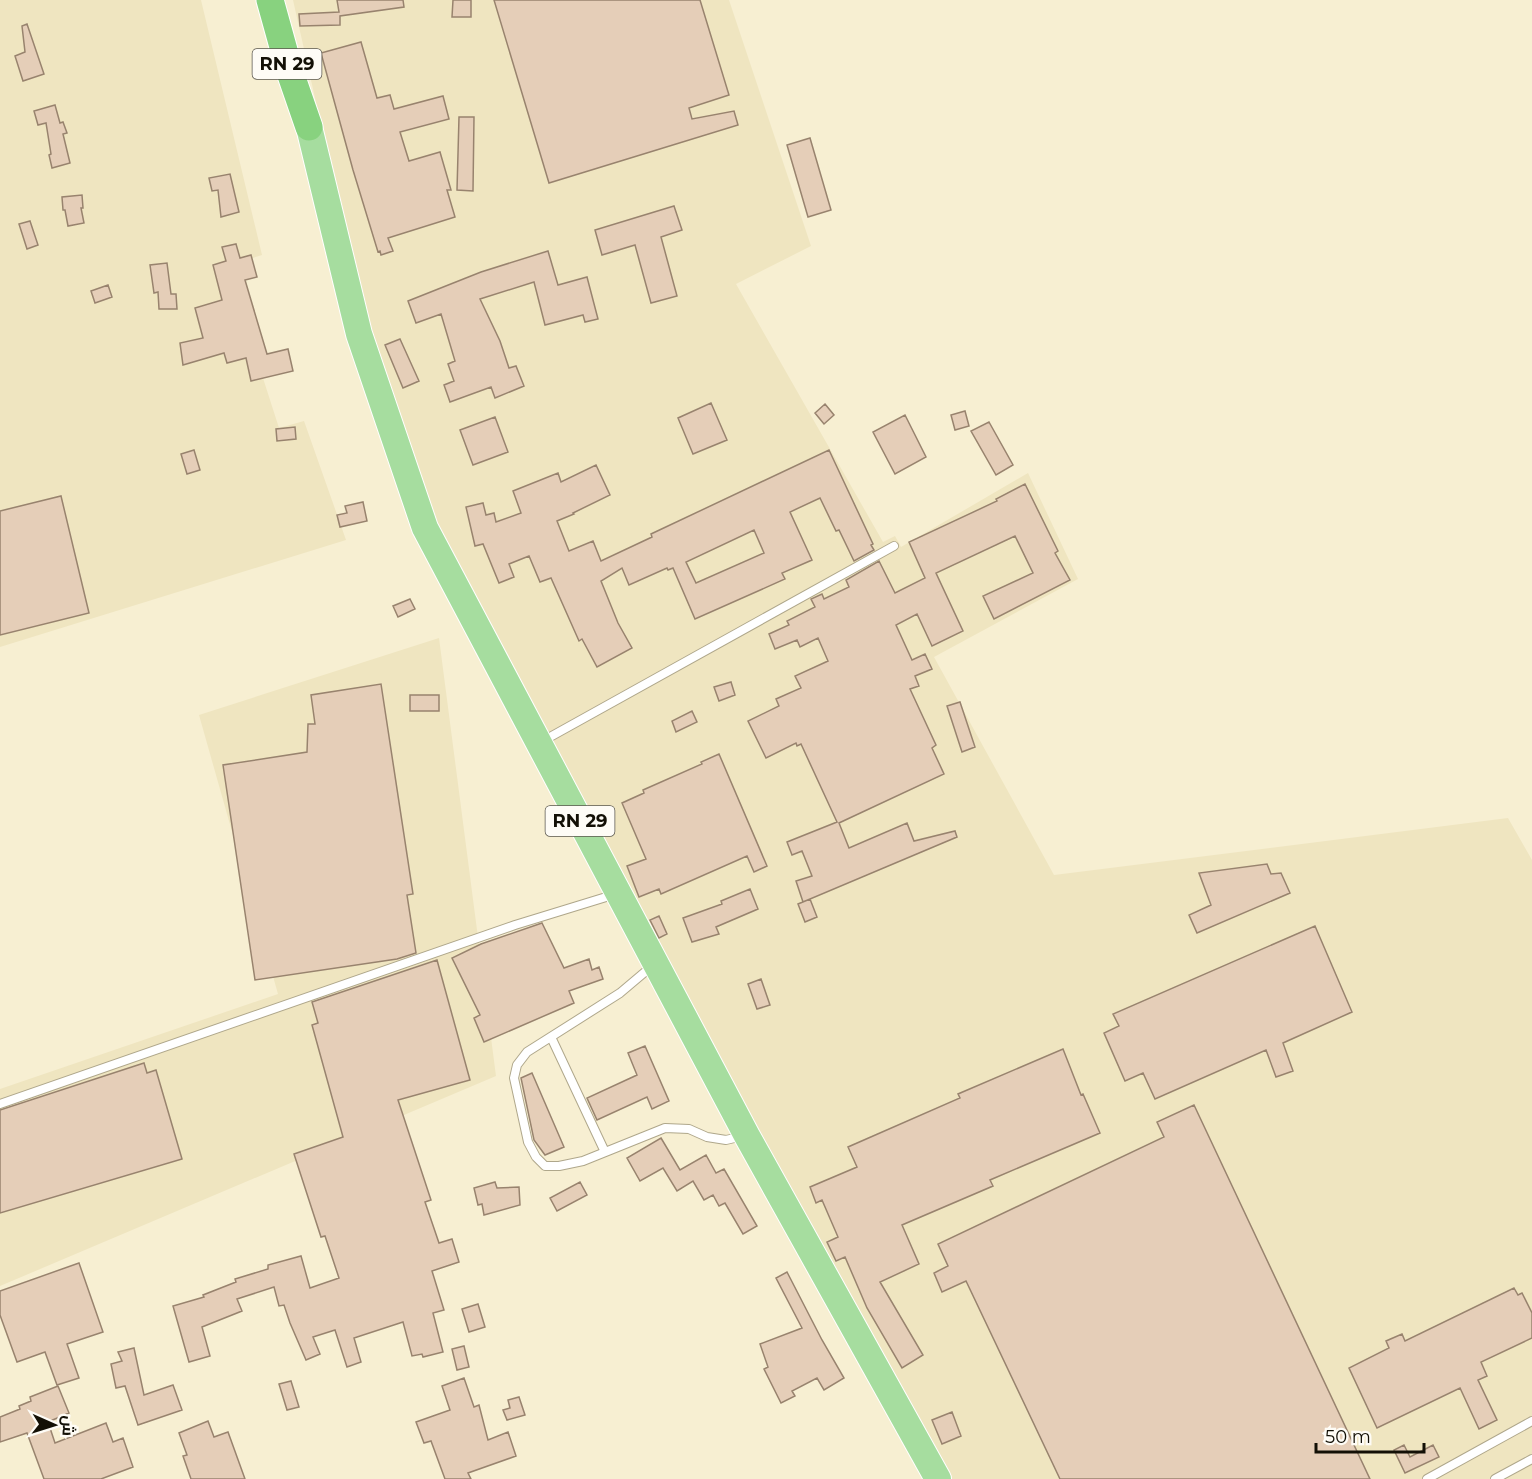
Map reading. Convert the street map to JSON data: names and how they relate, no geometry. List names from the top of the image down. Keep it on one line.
{"streets":{"highway":["RN 29"]},"scale_bar":"50 m","north":"right"}
